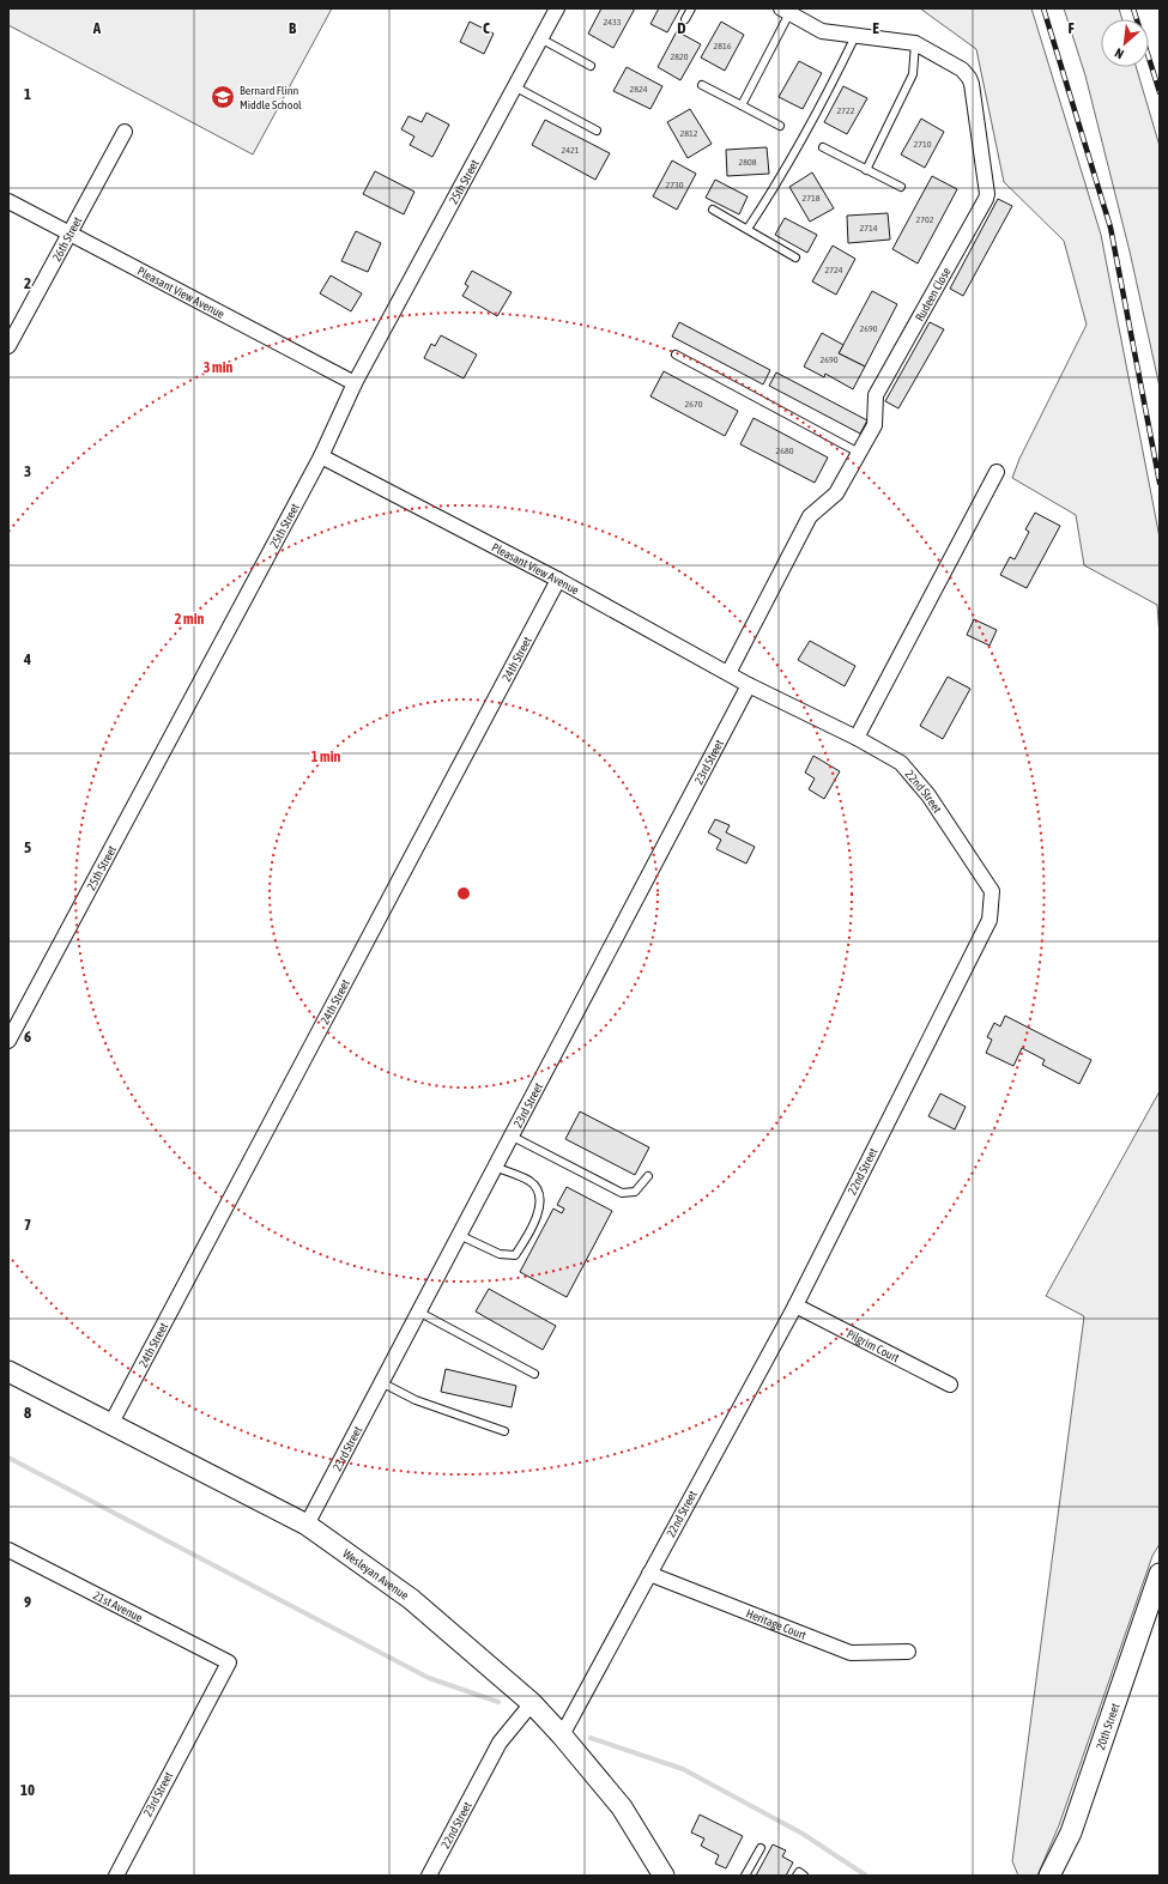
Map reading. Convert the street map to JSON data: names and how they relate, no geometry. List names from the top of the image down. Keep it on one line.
{"streets":{"street":["25th Street","26th Street","Pleasant View Avenue","Rudeen Close","24th Street","23rd Street","22nd Street","Pilgrim Court","Wesleyan Avenue","21st Avenue","Heritage Court","20th Street"]},"crossings":[["25th Street","Pleasant View Avenue"],["26th Street","Pleasant View Avenue"],["Pleasant View Avenue","Rudeen Close"],["Pleasant View Avenue","24th Street"],["Pleasant View Avenue","23rd Street"],["Pleasant View Avenue","22nd Street"],["24th Street","Wesleyan Avenue"],["23rd Street","22nd Street"],["23rd Street","Wesleyan Avenue"],["23rd Street","21st Avenue"],["22nd Street","Pilgrim Court"],["22nd Street","Wesleyan Avenue"],["22nd Street","Heritage Court"]],"places":{"school or university":["Bernard Flinn Middle School"]},"house_numbers":["2433","2816","2820","2824","2722","2812","2710","2421","2808","2730","2718","2702","2714","2724","2690","2690","2670","2680"],"north":"bottom left","grid":{"columns":["A","B","C","D","E","F"],"rows":["1","2","3","4","5","6","7","8","9","10"]},"rings":["3 min","2 min","1 min"]}
